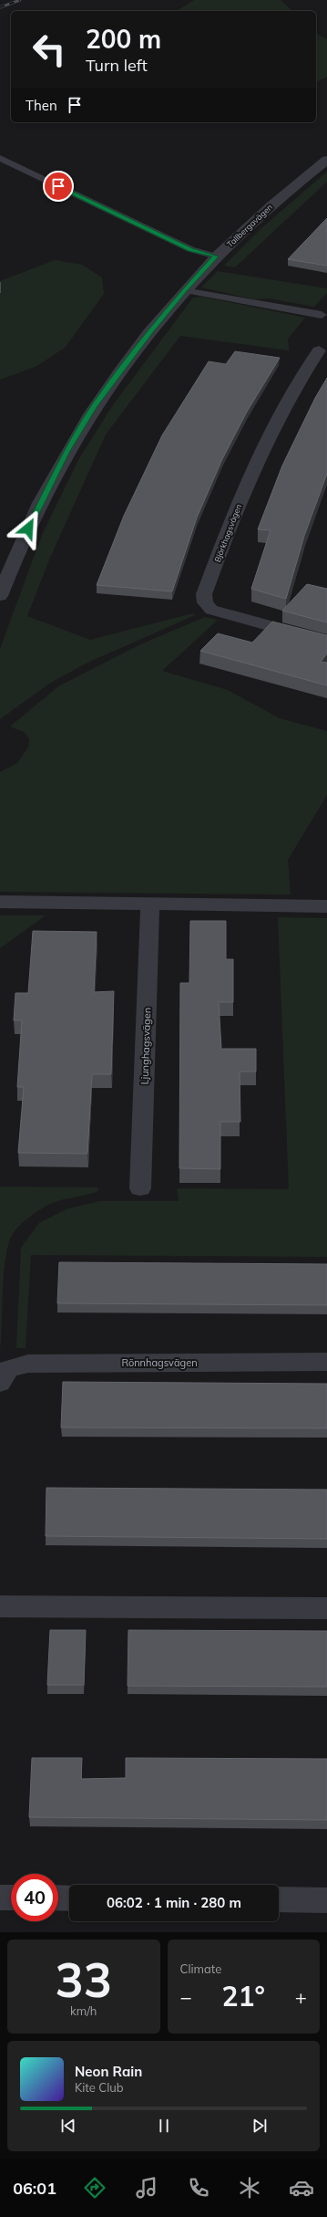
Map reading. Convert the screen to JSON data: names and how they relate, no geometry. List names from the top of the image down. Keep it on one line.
{"streets":{"street":["Tallbergavägen","Björkhagsvägen","Ljunghagsvägen","Rönnhagsvägen"]},"page":{"turn":["200 m","Turn left"],"then":"Then","limit":"40","trip":"06:02 · 1 min · 280 m","tile":[["33","km/h"],"Climate"],"heat":["−","21°","+"],"song":["Neon Rain","Kite Club"],"tabs":"06:01"}}
